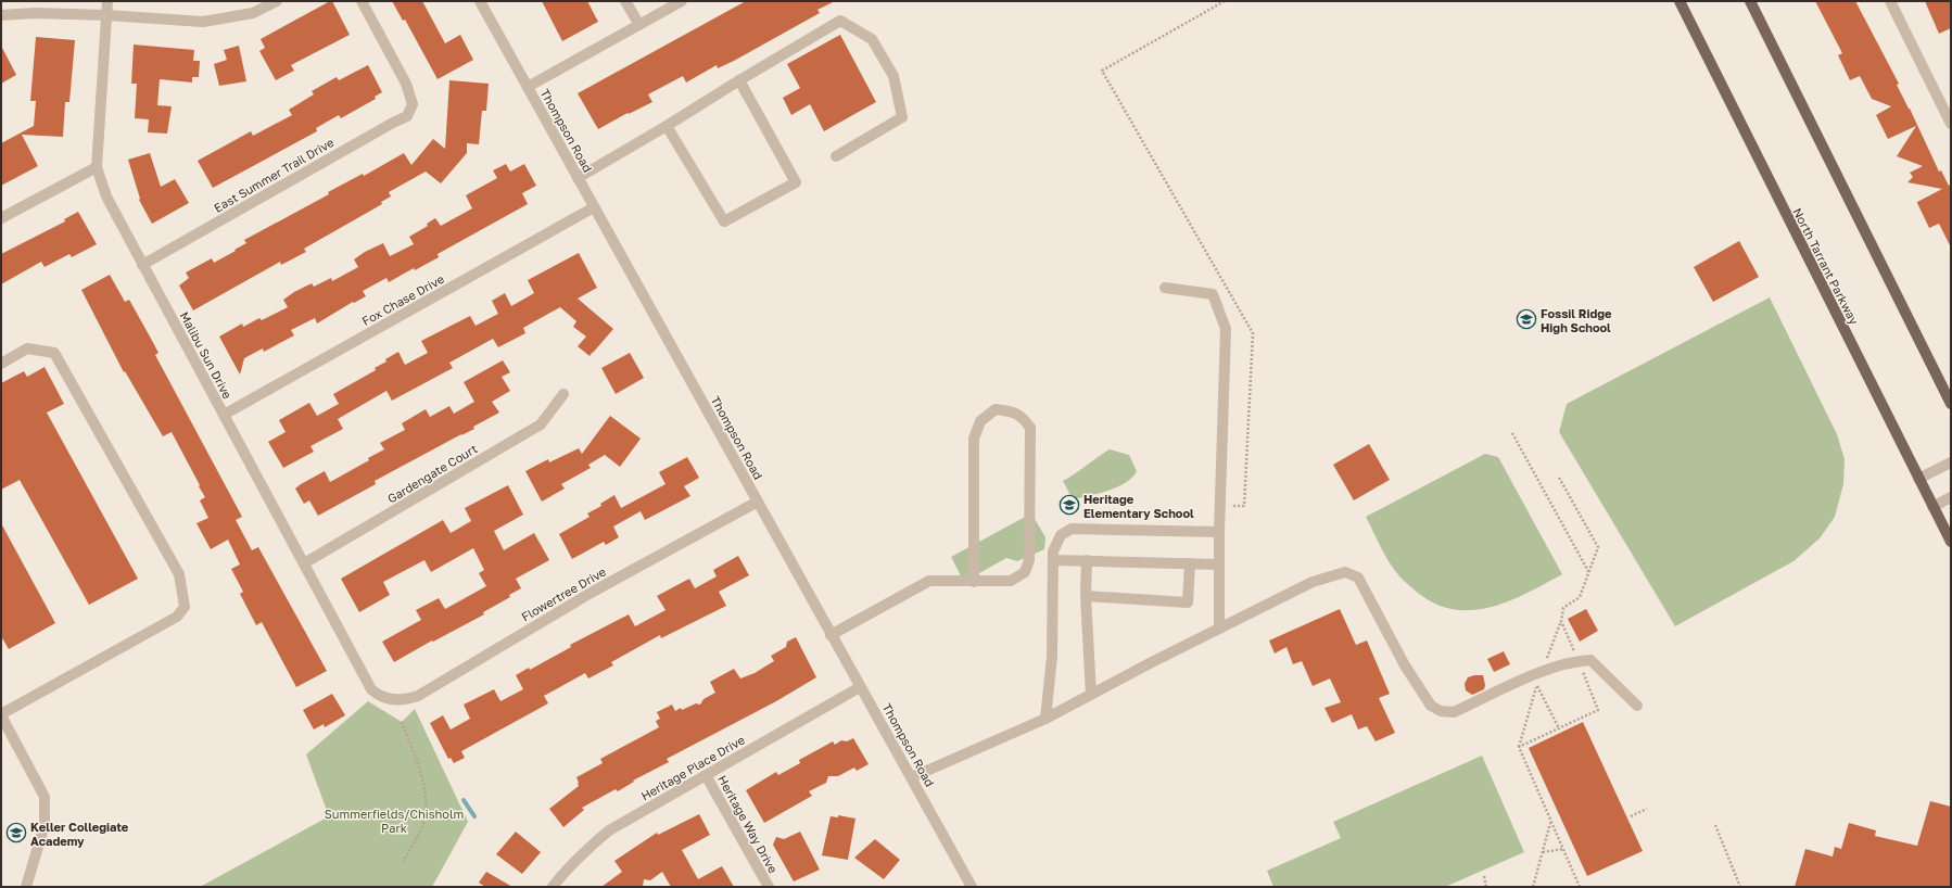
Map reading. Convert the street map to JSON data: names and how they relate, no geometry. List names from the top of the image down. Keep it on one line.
{"streets":{"main road":["North Tarrant Parkway"],"street":["Thompson Road","East Summer Trail Drive","Fox Chase Drive","Malibu Sun Drive","Gardengate Court","Flowertree Drive","Heritage Place Drive","Heritage Way Drive"]},"crossings":[["Thompson Road","Fox Chase Drive"],["Thompson Road","Flowertree Drive"],["Thompson Road","Heritage Place Drive"],["East Summer Trail Drive","Malibu Sun Drive"],["Fox Chase Drive","Malibu Sun Drive"],["Malibu Sun Drive","Gardengate Court"],["Malibu Sun Drive","Flowertree Drive"],["Heritage Place Drive","Heritage Way Drive"]],"parks":["Summerfields/Chisholm Park"],"places":{"school or university":["Fossil Ridge High School","Heritage Elementary School","Keller Collegiate Academy"]}}
